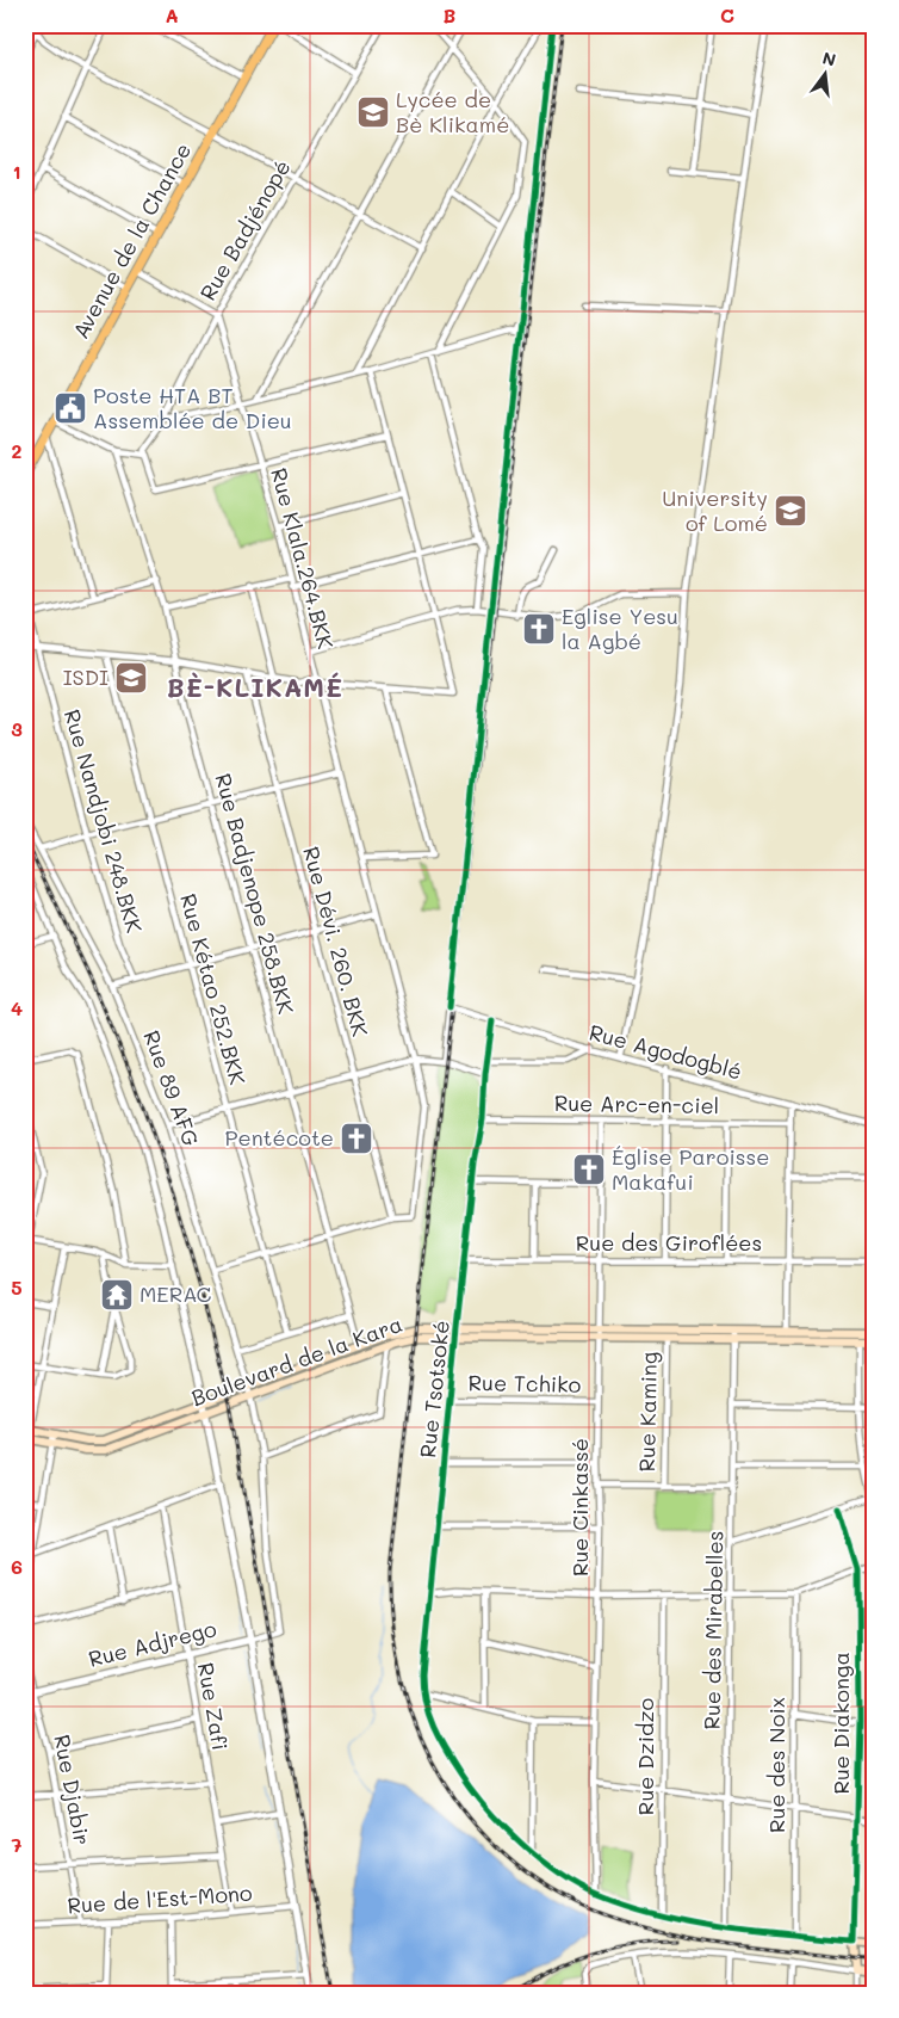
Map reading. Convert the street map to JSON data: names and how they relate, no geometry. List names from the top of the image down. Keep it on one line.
{"streets":{"main road":["Avenue de la Chance","Boulevard de la Kara"],"street":["Rue Badjénopé","Rue Klala.264.BKK","Rue Nandjobi 248.BKK","Rue Badjenope 258.BKK","Rue Dévi. 260. BKK","Rue Kétao 252.BKK","Rue Agodogblé","Rue 89 AFG","Rue Arc-en-ciel","Rue des Giroflées","Rue Tchiko","Rue Tsotsoké","Rue Kaming","Rue Cinkassé","Rue des Mirabelles","Rue Adjrego","Rue Zafi","Rue Diakonga","Rue Dzidzo","Rue des Noix","Rue Djabir","Rue de l'Est-Mono"]},"crossings":[["Rue Badjénopé","Rue Klala.264.BKK"],["Rue Klala.264.BKK","Rue Dévi. 260. BKK"],["Rue Badjenope 258.BKK","Boulevard de la Kara"],["Rue Agodogblé","Rue Tsotsoké"],["Rue 89 AFG","Boulevard de la Kara"],["Rue 89 AFG","Rue Adjrego"],["Rue Arc-en-ciel","Rue Tsotsoké"],["Rue Arc-en-ciel","Rue Cinkassé"],["Rue des Giroflées","Rue Tsotsoké"],["Rue des Giroflées","Rue Cinkassé"],["Boulevard de la Kara","Rue Tsotsoké"],["Boulevard de la Kara","Rue Kaming"],["Boulevard de la Kara","Rue Cinkassé"],["Boulevard de la Kara","Rue des Mirabelles"],["Rue Tchiko","Rue Tsotsoké"],["Rue Tchiko","Rue Cinkassé"],["Rue Tsotsoké","Rue Cinkassé"],["Rue Tsotsoké","Rue des Mirabelles"],["Rue Tsotsoké","Rue Diakonga"],["Rue Tsotsoké","Rue Dzidzo"],["Rue Tsotsoké","Rue des Noix"],["Rue Adjrego","Rue Zafi"],["Rue Adjrego","Rue Djabir"],["Rue Zafi","Rue de l'Est-Mono"],["Rue Djabir","Rue de l'Est-Mono"]],"districts":["BÈ-KLIKAMÉ"],"places":{"school or university":["Lycée de Bè Klikamé","University of Lomé","ISDI"],"public building":["Poste HTA BT Assemblée de Dieu"],"church":["Eglise Yesu la Agbé","Pentécote","Église Paroisse Makafui"],"temple":["MERAC"]},"north":"top","grid":{"columns":["A","B","C"],"rows":["1","2","3","4","5","6","7"]}}
